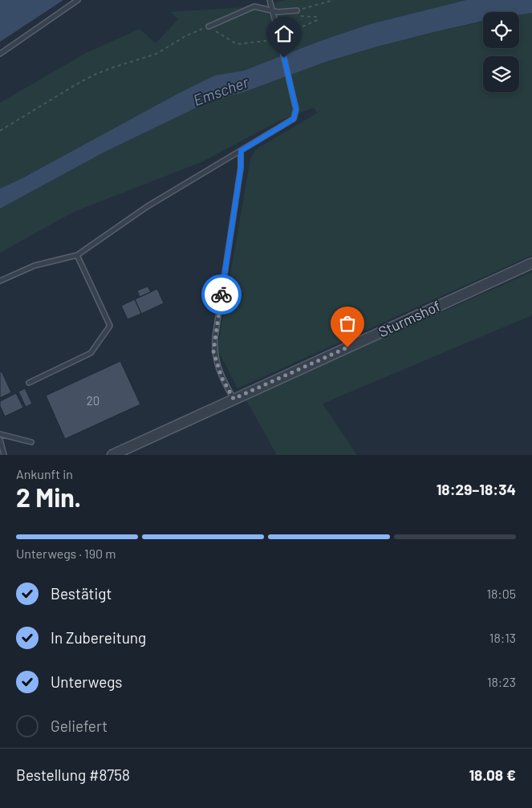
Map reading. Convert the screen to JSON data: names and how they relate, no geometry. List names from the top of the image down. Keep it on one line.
{"streets":{"street":["Sturmshof"]},"water":["Emscher"],"house_numbers":["20"],"page":{"heading":["2 Min.","Ankunft in","18:29–18:34"],"panel":["Bestellung #8758","18.08 €"],"bar":"Unterwegs · 190 m","list":[["Bestätigt","18:05"],["In Zubereitung","18:13"],["Unterwegs","18:23"],"Geliefert"]}}
